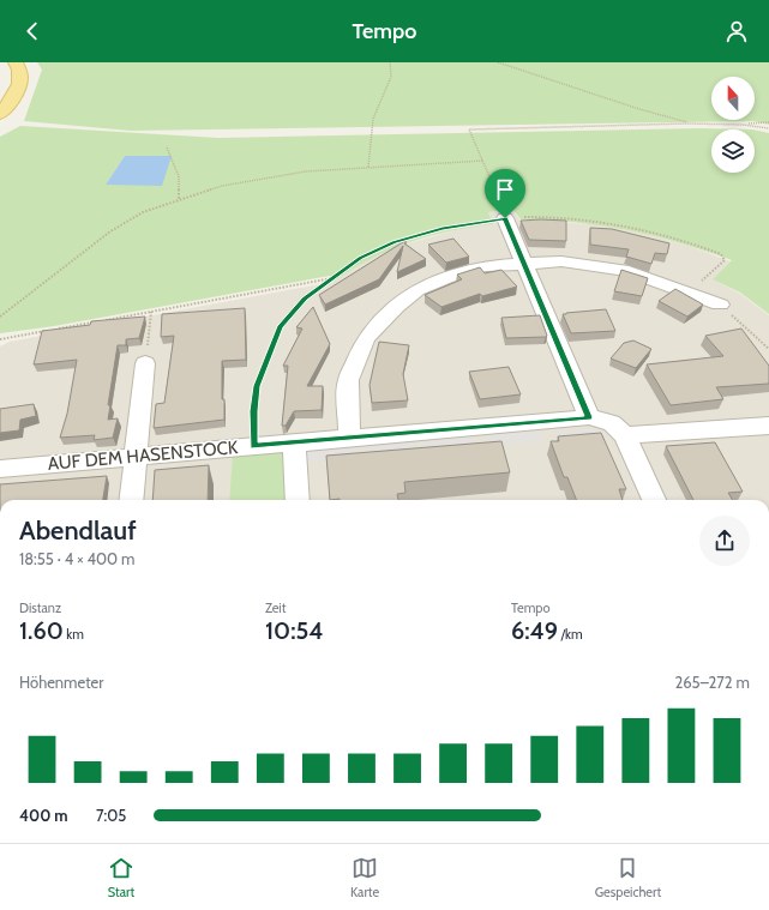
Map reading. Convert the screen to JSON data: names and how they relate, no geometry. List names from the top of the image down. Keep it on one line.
{"streets":{"street":["AUF DEM HASENSTOCK"]},"north":"top","page":{"header":"Tempo","heading":["Abendlauf","18:55 · 4 × 400 m"],"stats":[["Distanz","1.60 km"],["Zeit","10:54"],["Tempo","6:49 /km"]],"chart":["Höhenmeter","265–272 m"],"list":[{"name":"400 m","note":"7:05"}],"tabs":["Start","Karte","Gespeichert"]}}
